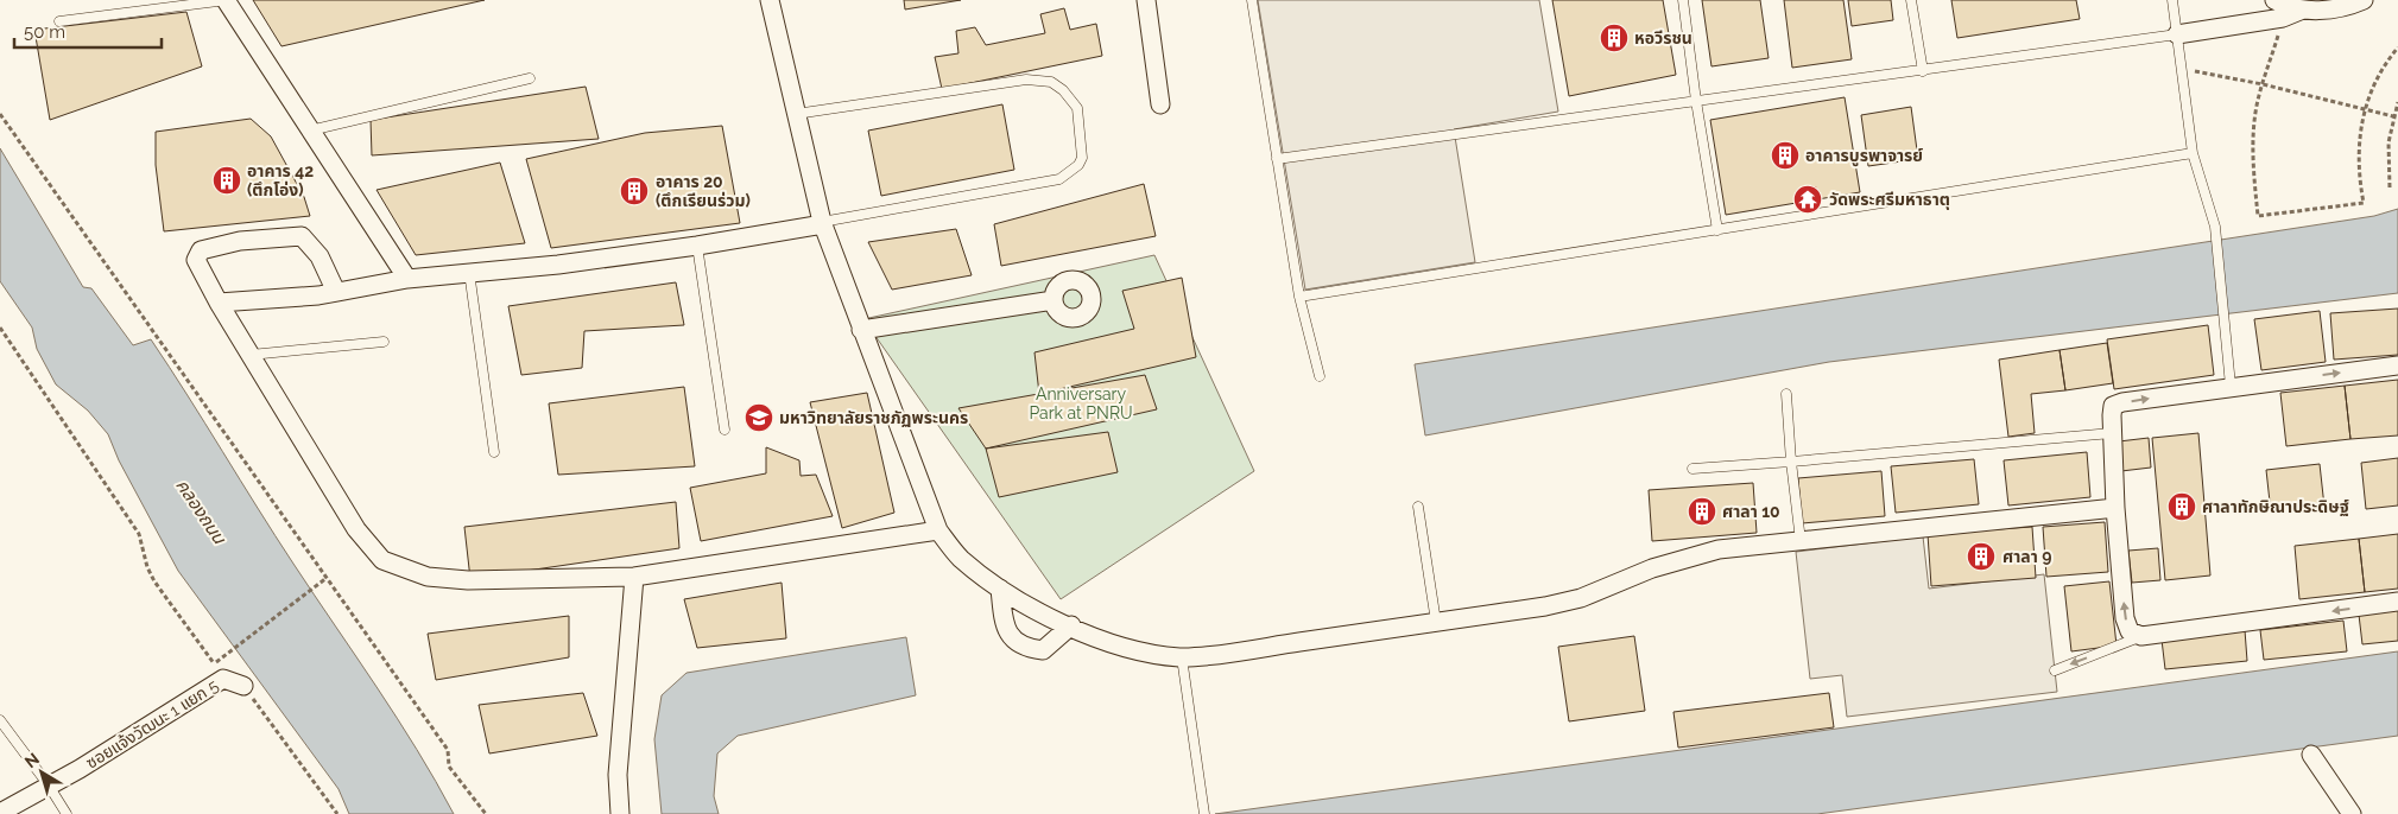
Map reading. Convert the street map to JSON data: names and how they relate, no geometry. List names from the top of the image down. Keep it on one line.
{"streets":{"street":["ซอยแจ้งวัฒนะ 1 แยก 5"]},"water":["คลองถนน"],"parks":["Anniversary Park at PNRU"],"places":{"building":["หอวีรชน","อาคารบูรพาจารย์","อาคาร 42 (ตึกโอ่ง)","อาคาร 20 (ตึกเรียนร่วม)","ศาลาทักษิณาประดิษฐ์","ศาลา 10","ศาลา 9"],"temple":["วัดพระศรีมหาธาตุ"],"school or university":["มหาวิทยาลัยราชภัฏพระนคร"]},"scale_bar":"50 m","north":"top left"}
